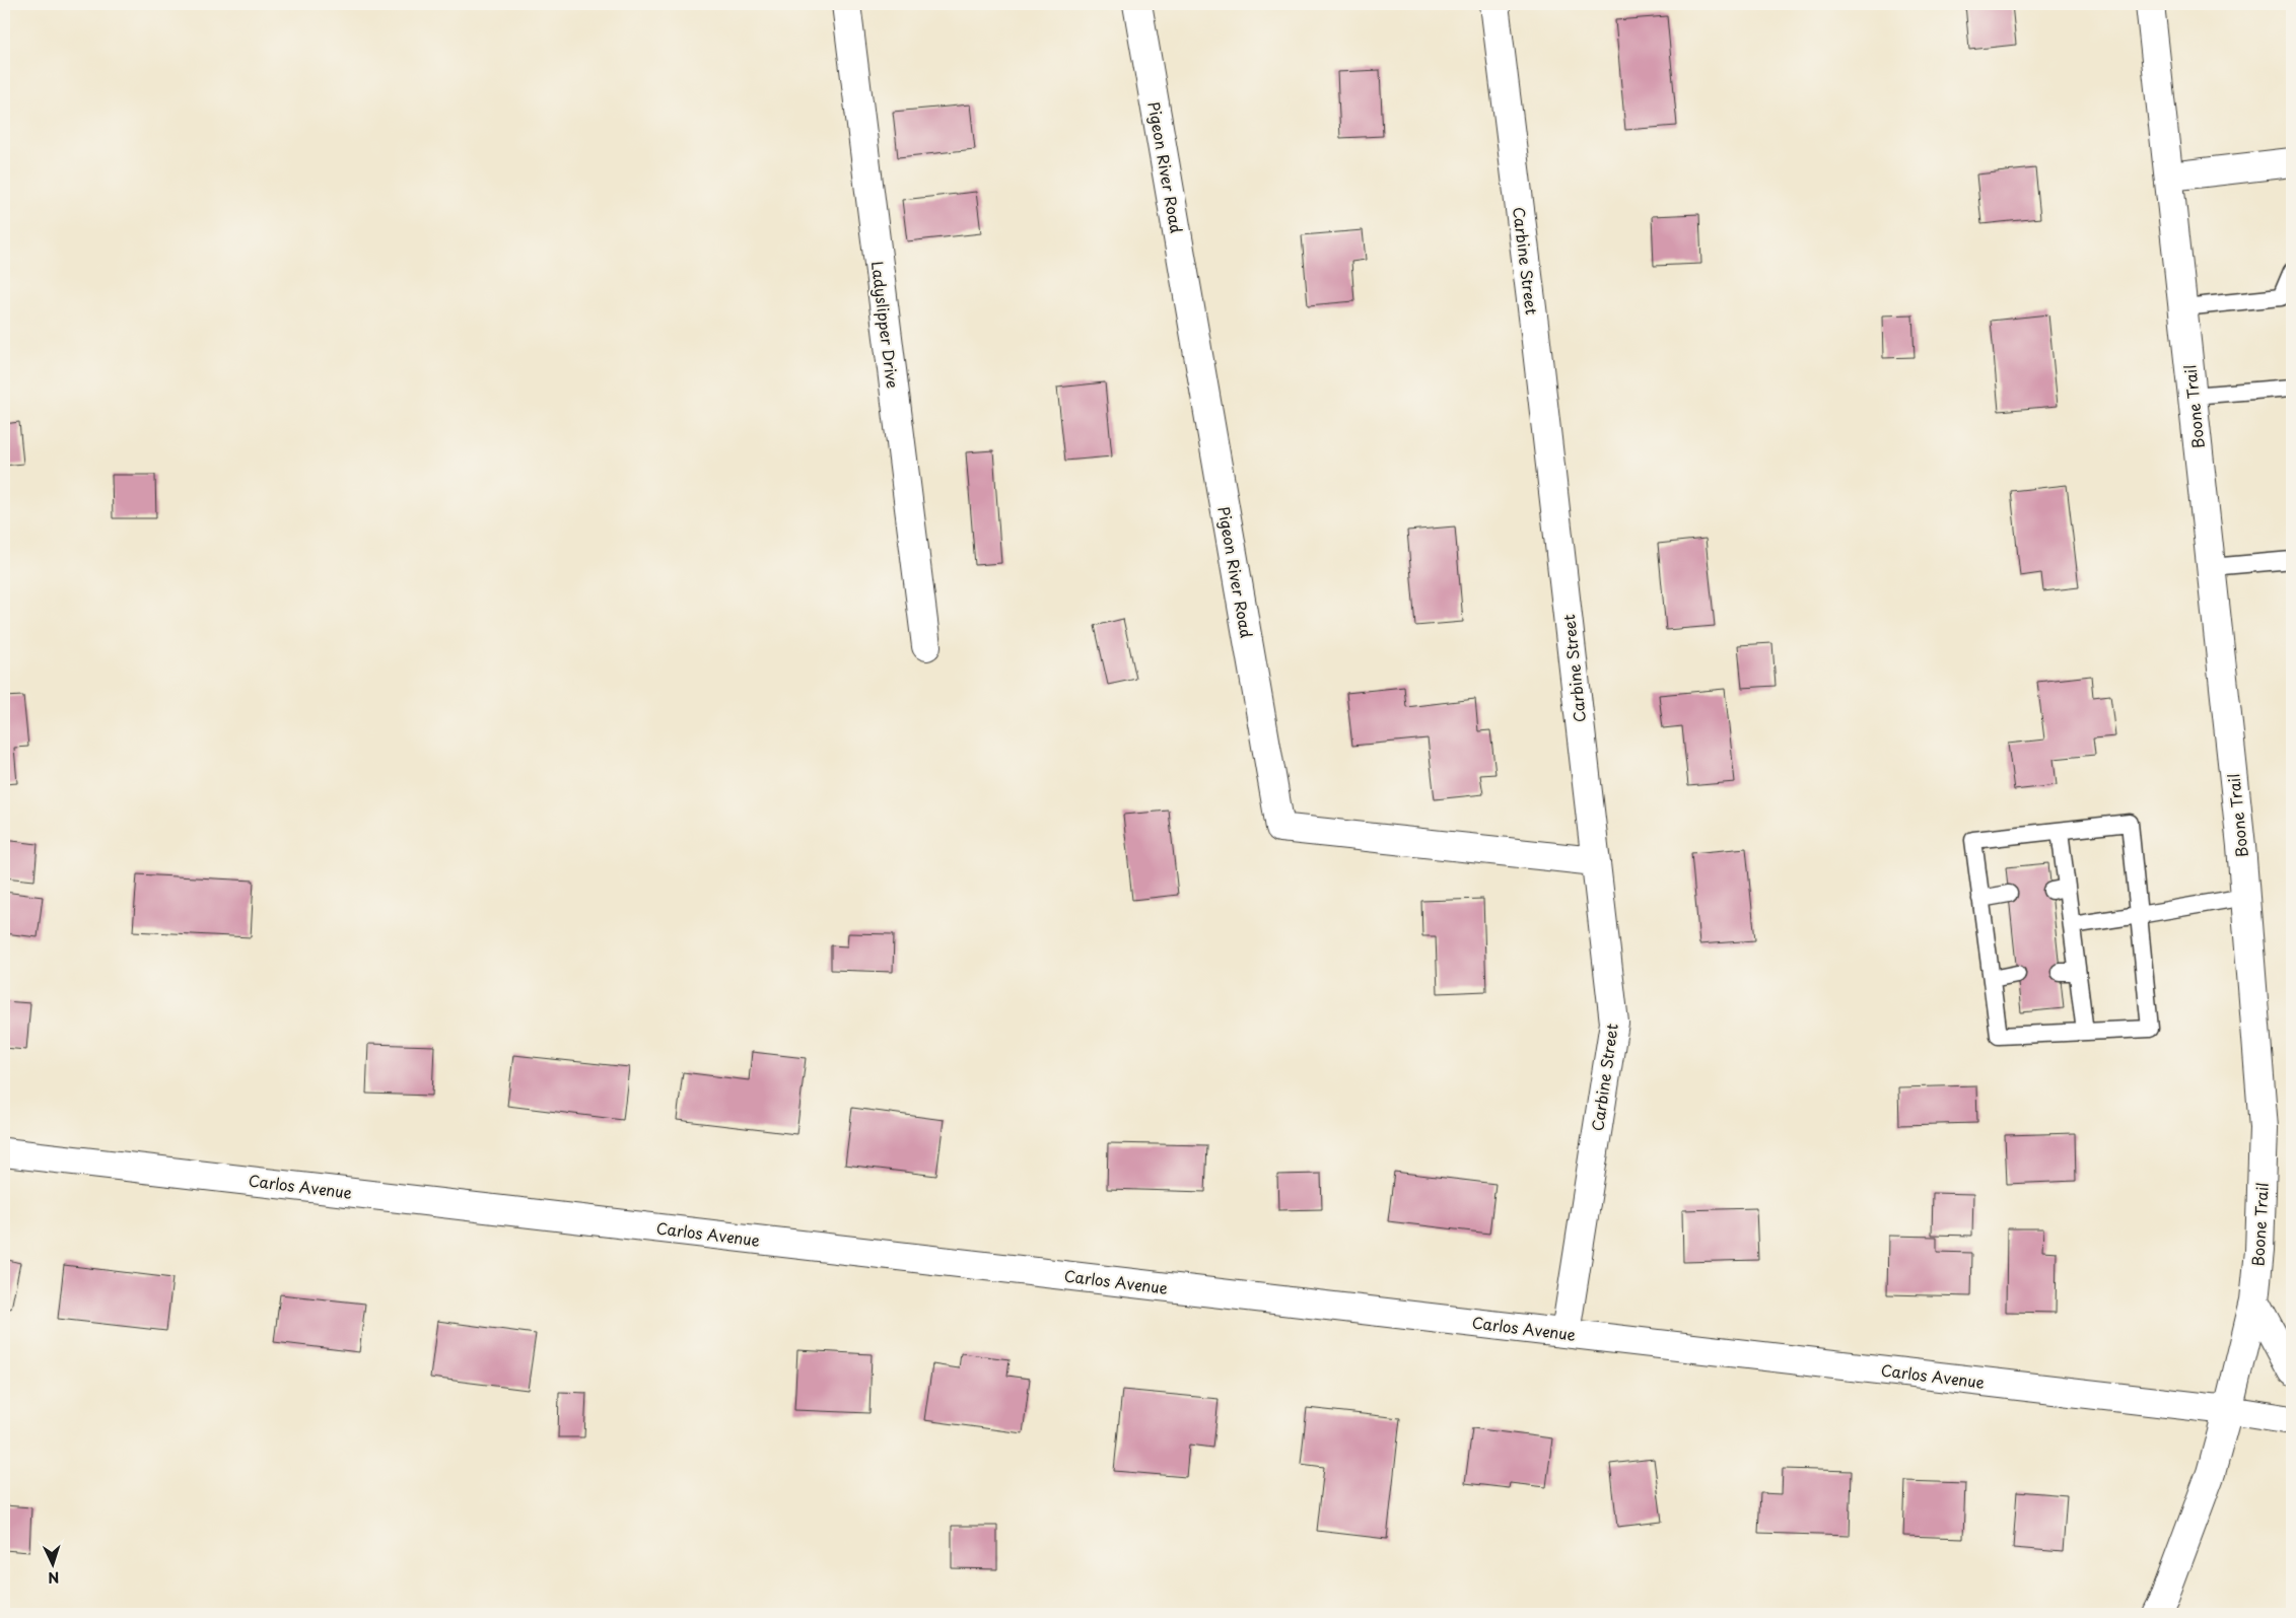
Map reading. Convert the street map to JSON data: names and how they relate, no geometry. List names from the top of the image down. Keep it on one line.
{"streets":{"street":["Pigeon River Road","Carbine Street","Ladyslipper Drive","Boone Trail","Carlos Avenue"]},"crossings":[["Pigeon River Road","Carbine Street"],["Carbine Street","Carlos Avenue"],["Boone Trail","Carlos Avenue"]],"north":"bottom"}
